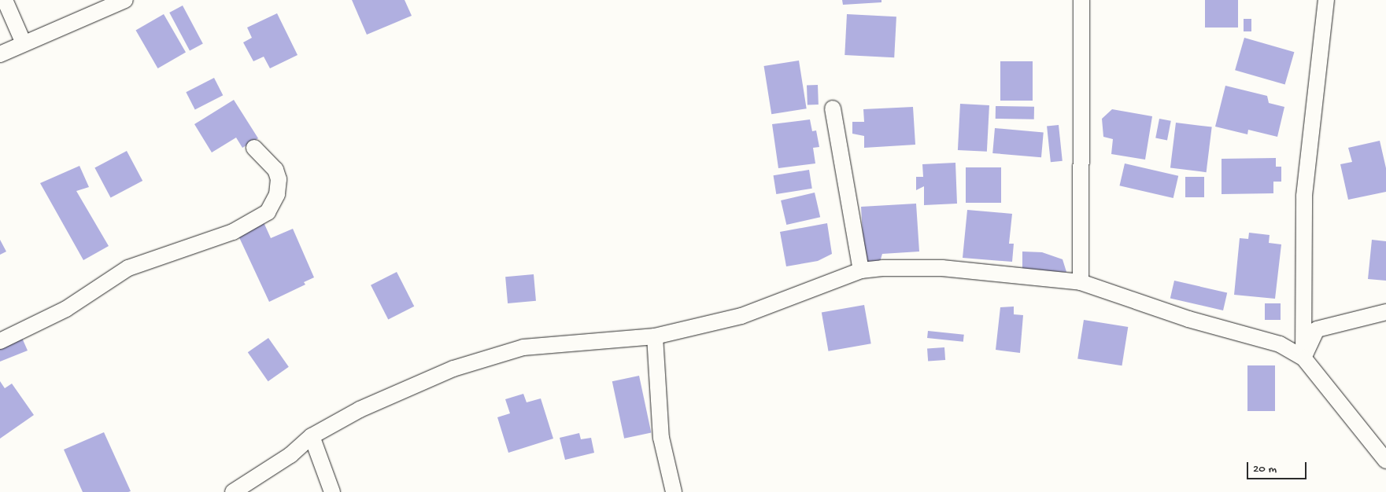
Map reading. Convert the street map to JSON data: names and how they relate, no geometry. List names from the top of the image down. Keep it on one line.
{"scale_bar":"20 m"}
